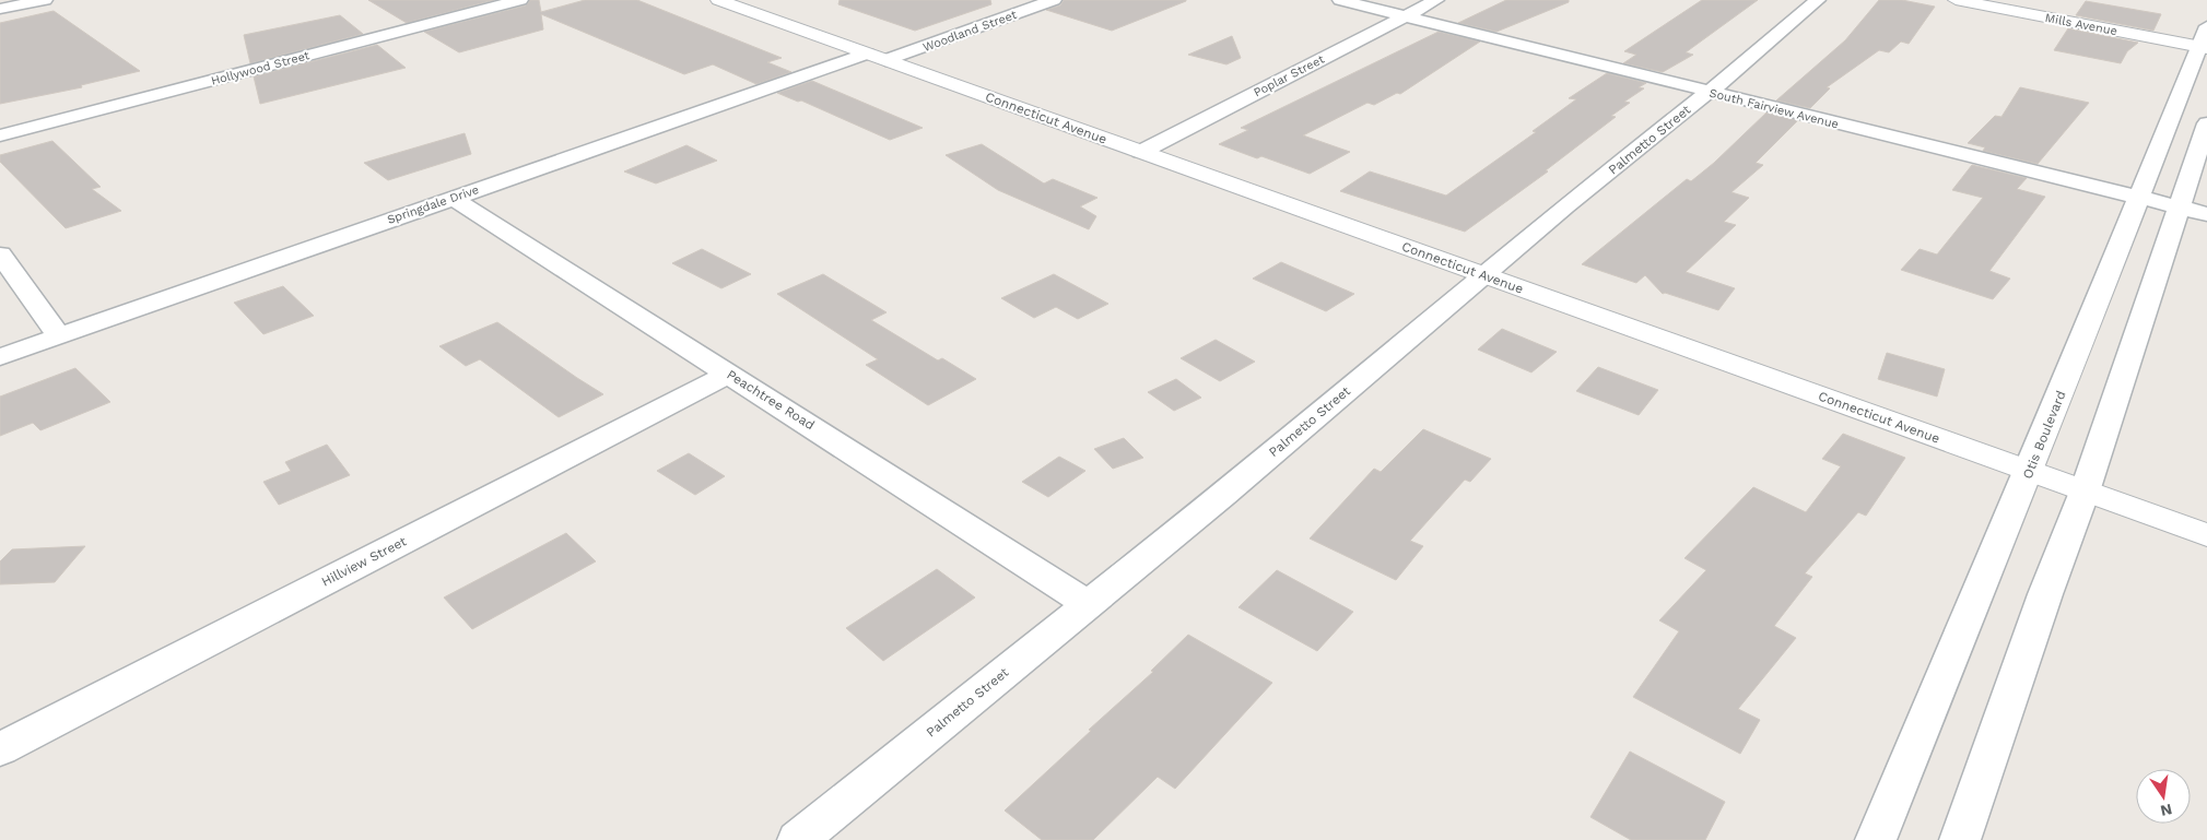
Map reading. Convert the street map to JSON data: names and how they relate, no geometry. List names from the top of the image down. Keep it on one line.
{"streets":{"street":["Mills Avenue","Woodland Street","Hollywood Street","Poplar Street","South Fairview Avenue","Connecticut Avenue","Palmetto Street","Springdale Drive","Peachtree Road","Otis Boulevard","Hillview Street"]},"crossings":[["Mills Avenue","Otis Boulevard"],["Woodland Street","Connecticut Avenue"],["Woodland Street","Springdale Drive"],["Poplar Street","South Fairview Avenue"],["Poplar Street","Connecticut Avenue"],["South Fairview Avenue","Palmetto Street"],["South Fairview Avenue","Otis Boulevard"],["Connecticut Avenue","Palmetto Street"],["Connecticut Avenue","Springdale Drive"],["Connecticut Avenue","Otis Boulevard"],["Palmetto Street","Peachtree Road"],["Springdale Drive","Peachtree Road"],["Peachtree Road","Hillview Street"]],"north":"bottom"}
